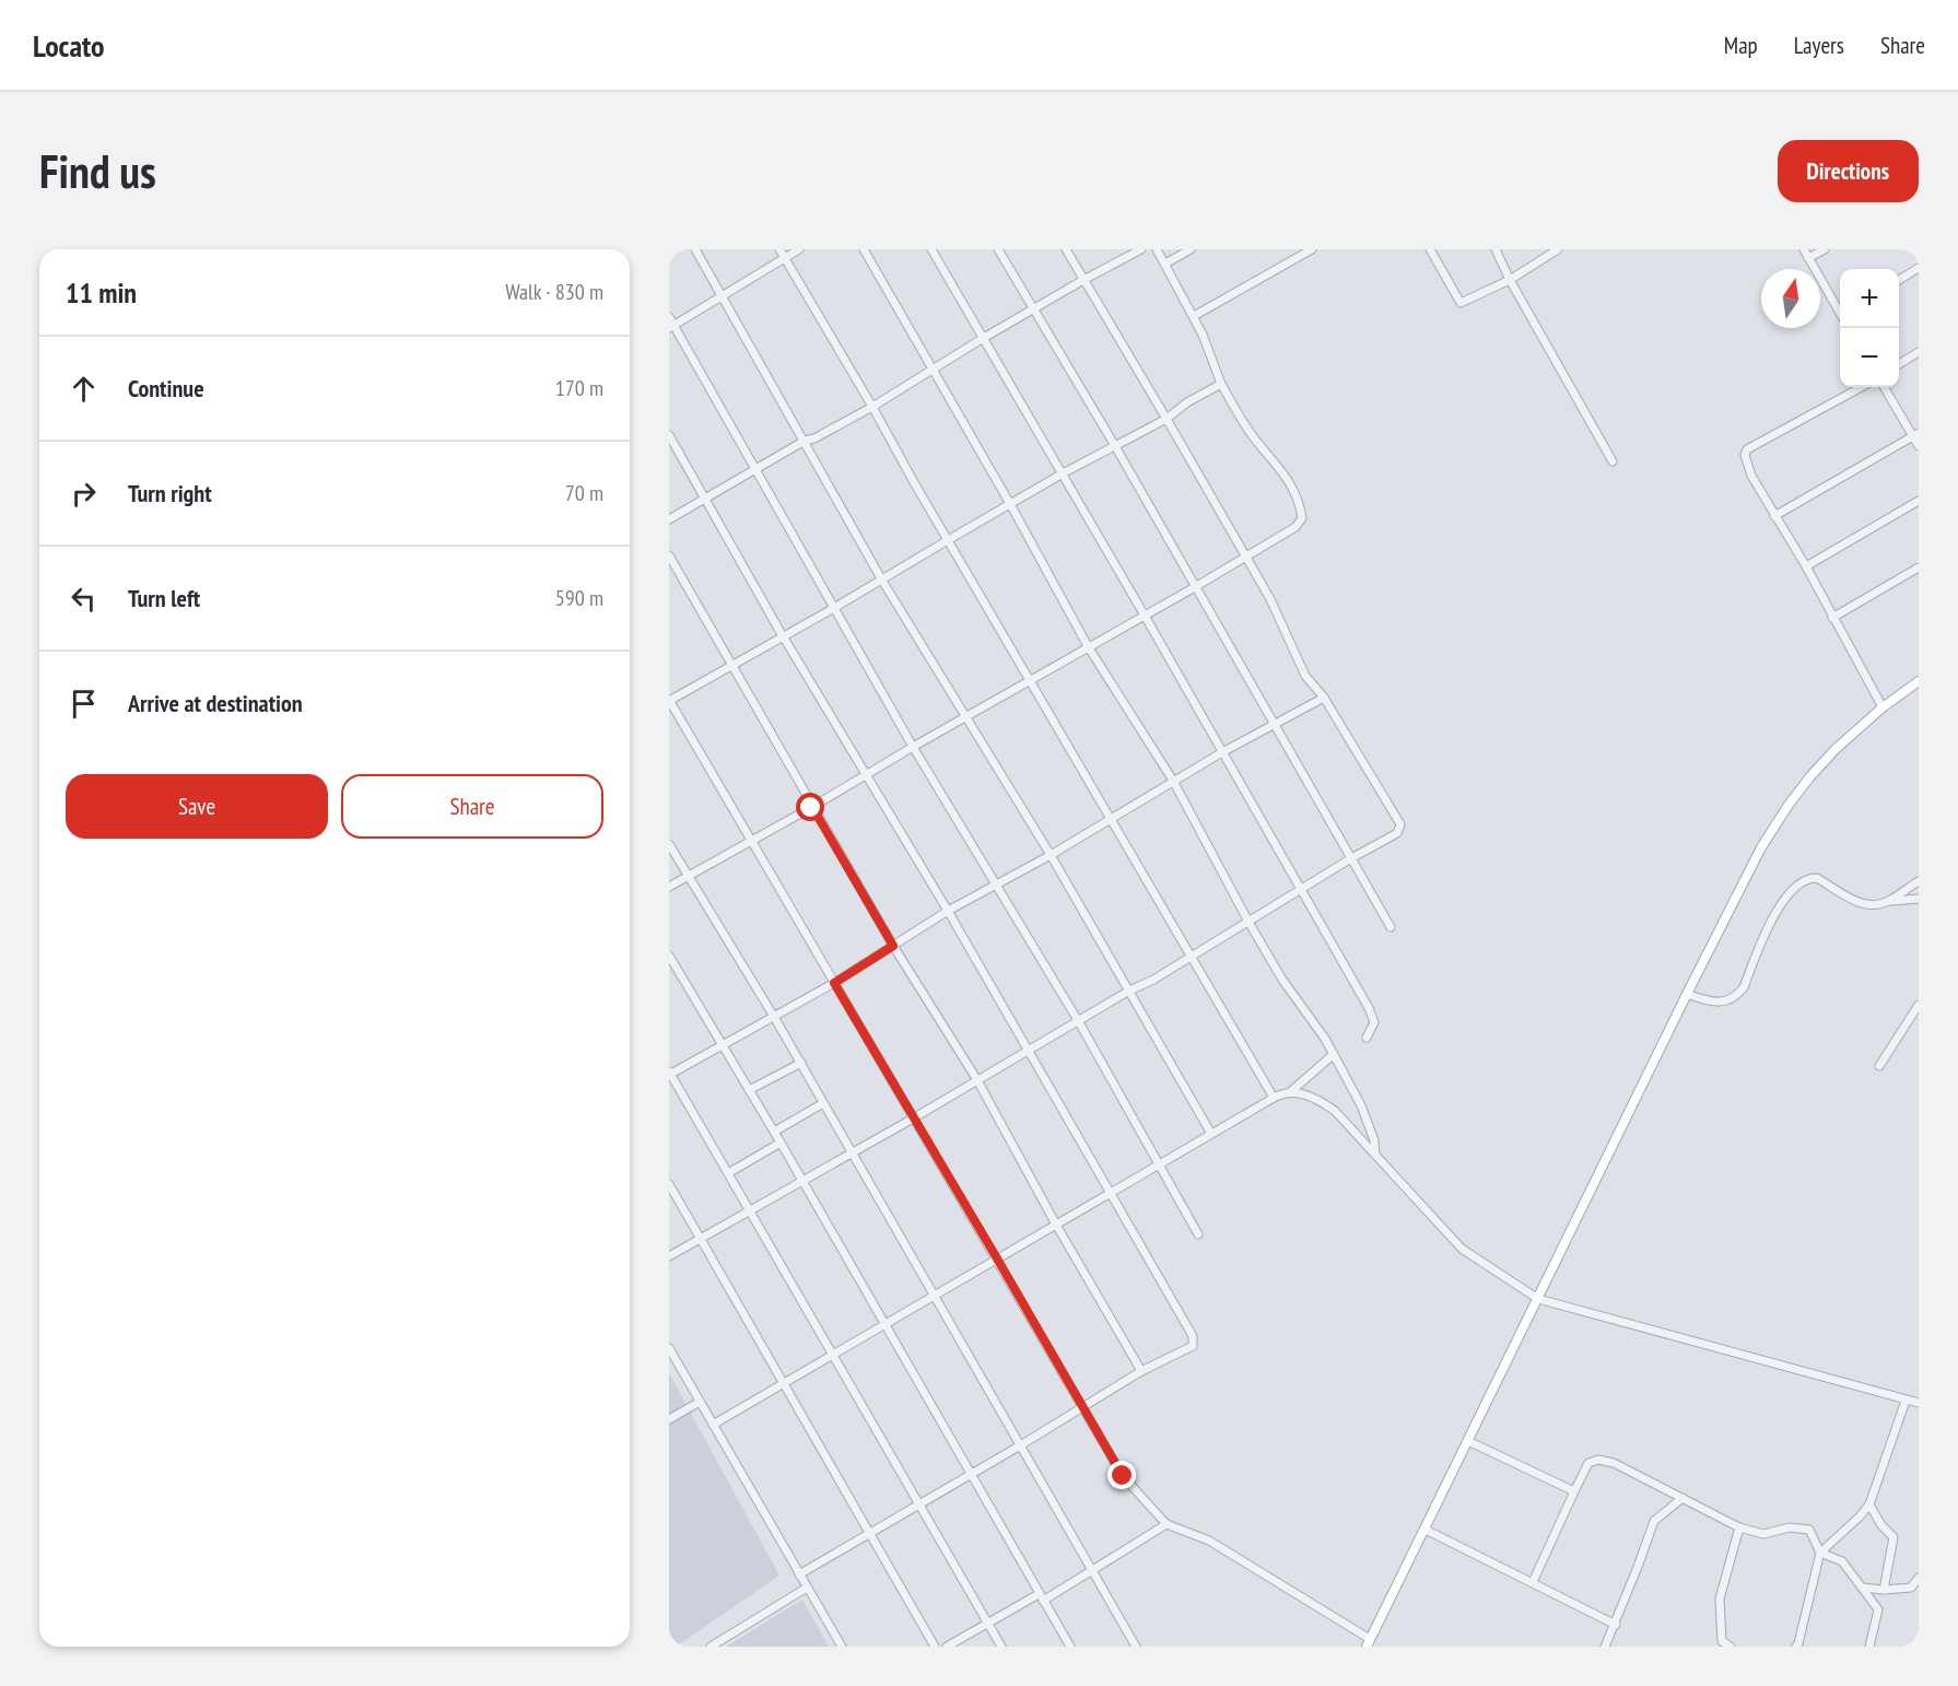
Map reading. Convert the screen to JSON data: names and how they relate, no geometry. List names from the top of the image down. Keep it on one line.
{"north":"top","page":{"header":"Locato","nav":["Map","Layers","Share"],"buttons":["Directions",["Save","Share"]],"title":"Find us","heading":["11 min","Walk · 830 m"],"map_buttons":["+","−"],"list":[["Continue","170 m"],["Turn right","70 m"],["Turn left","590 m"],"Arrive at destination"]}}
